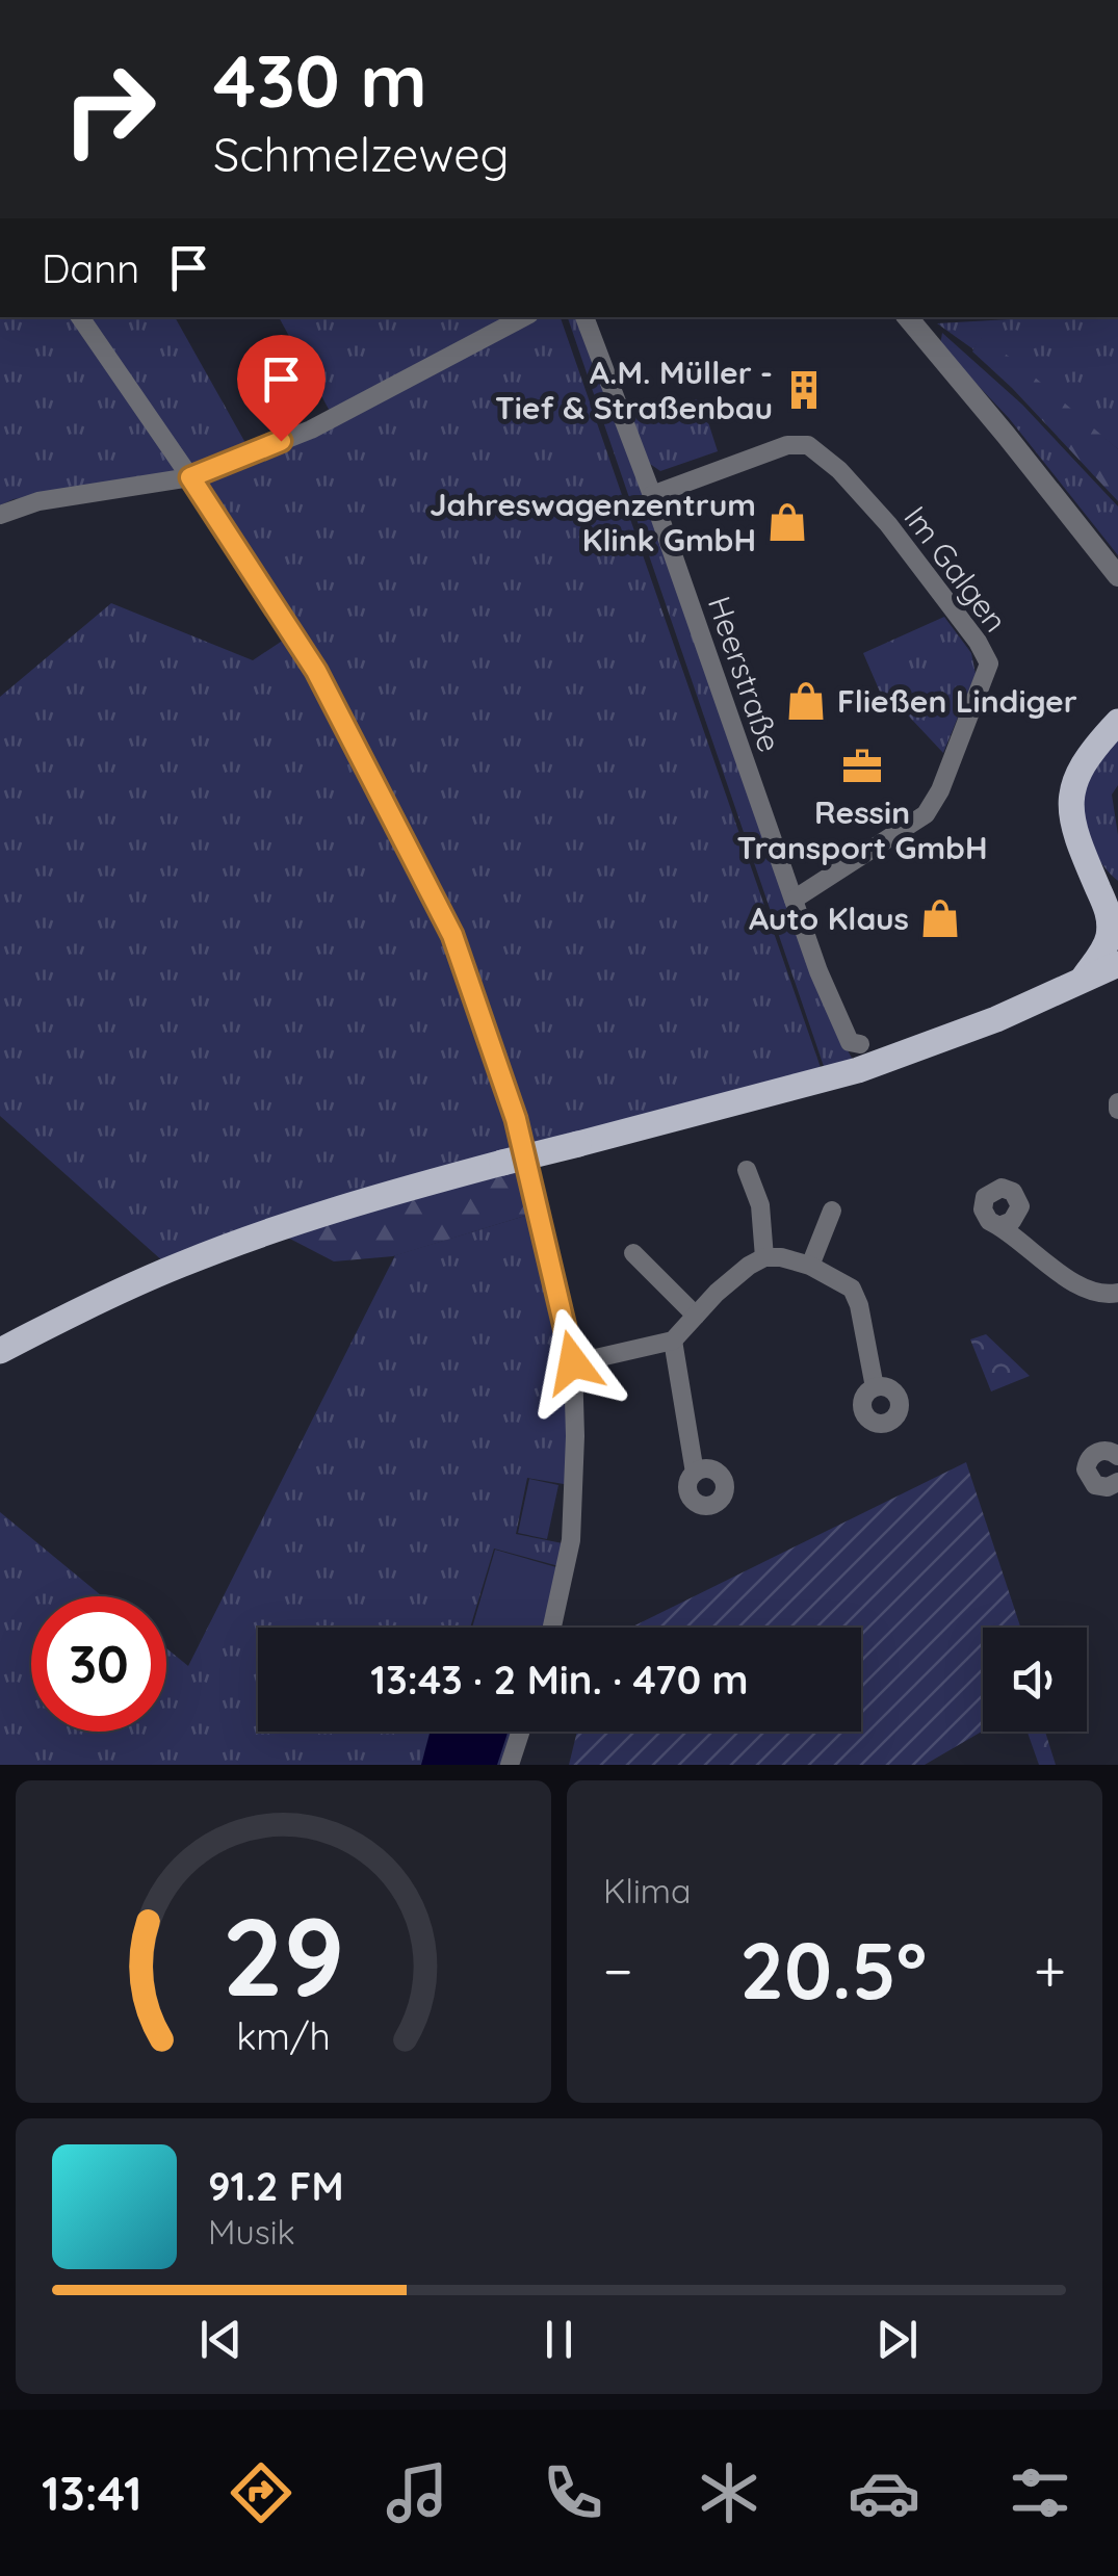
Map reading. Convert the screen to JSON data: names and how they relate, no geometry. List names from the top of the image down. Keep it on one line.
{"streets":{"street":["Im Galgen","Heerstraße"]},"crossings":[["Im Galgen","Heerstraße"]],"places":{"building":["A.M. Müller - Tief & Straßenbau"],"shop":["Jahreswagenzentrum Klink GmbH","Fließen Lindiger","Auto Klaus"],"office":["Ressin Transport GmbH"]},"page":{"turn":["430 m","Schmelzeweg"],"then":"Dann","limit":"30","trip":"13:43 · 2 Min. · 470 m","tile":"Klima","heat":["−","20.5°","+"],"song":["91.2 FM","Musik"],"tabs":"13:41","gauge":["29","km/h"]}}
